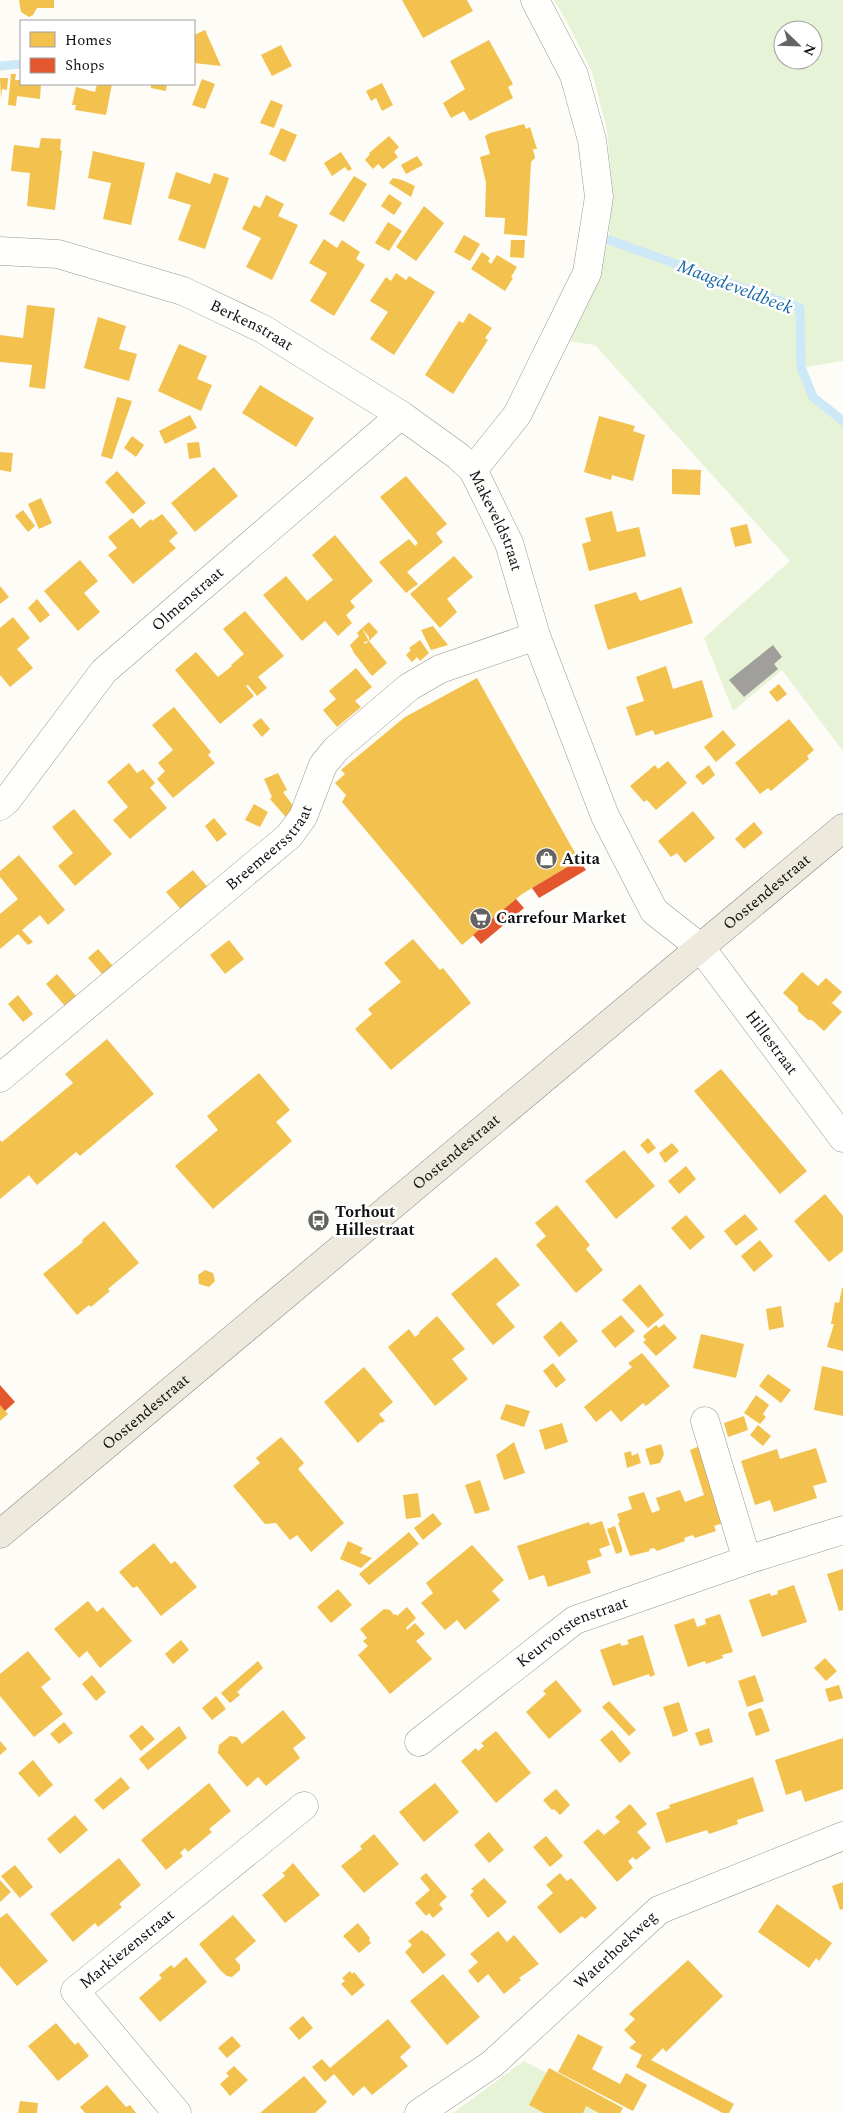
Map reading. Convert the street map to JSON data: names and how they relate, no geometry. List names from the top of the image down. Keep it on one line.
{"streets":{"main road":["Oostendestraat"],"street":["Berkenstraat","Makeveldstraat","Olmenstraat","Breemeersstraat","Hillestraat","Keurvorstenstraat","Markiezenstraat","Waterhoekweg"]},"crossings":[["Berkenstraat","Makeveldstraat"],["Berkenstraat","Olmenstraat"],["Makeveldstraat","Breemeersstraat"],["Makeveldstraat","Oostendestraat"],["Makeveldstraat","Hillestraat"],["Oostendestraat","Hillestraat"]],"water":["Maagdeveldbeek"],"places":{"shop":["Atita"],"supermarket":["Carrefour Market"],"bus stop":["Torhout Hillestraat"]},"legend":["Homes","Shops"],"north":"bottom right"}
